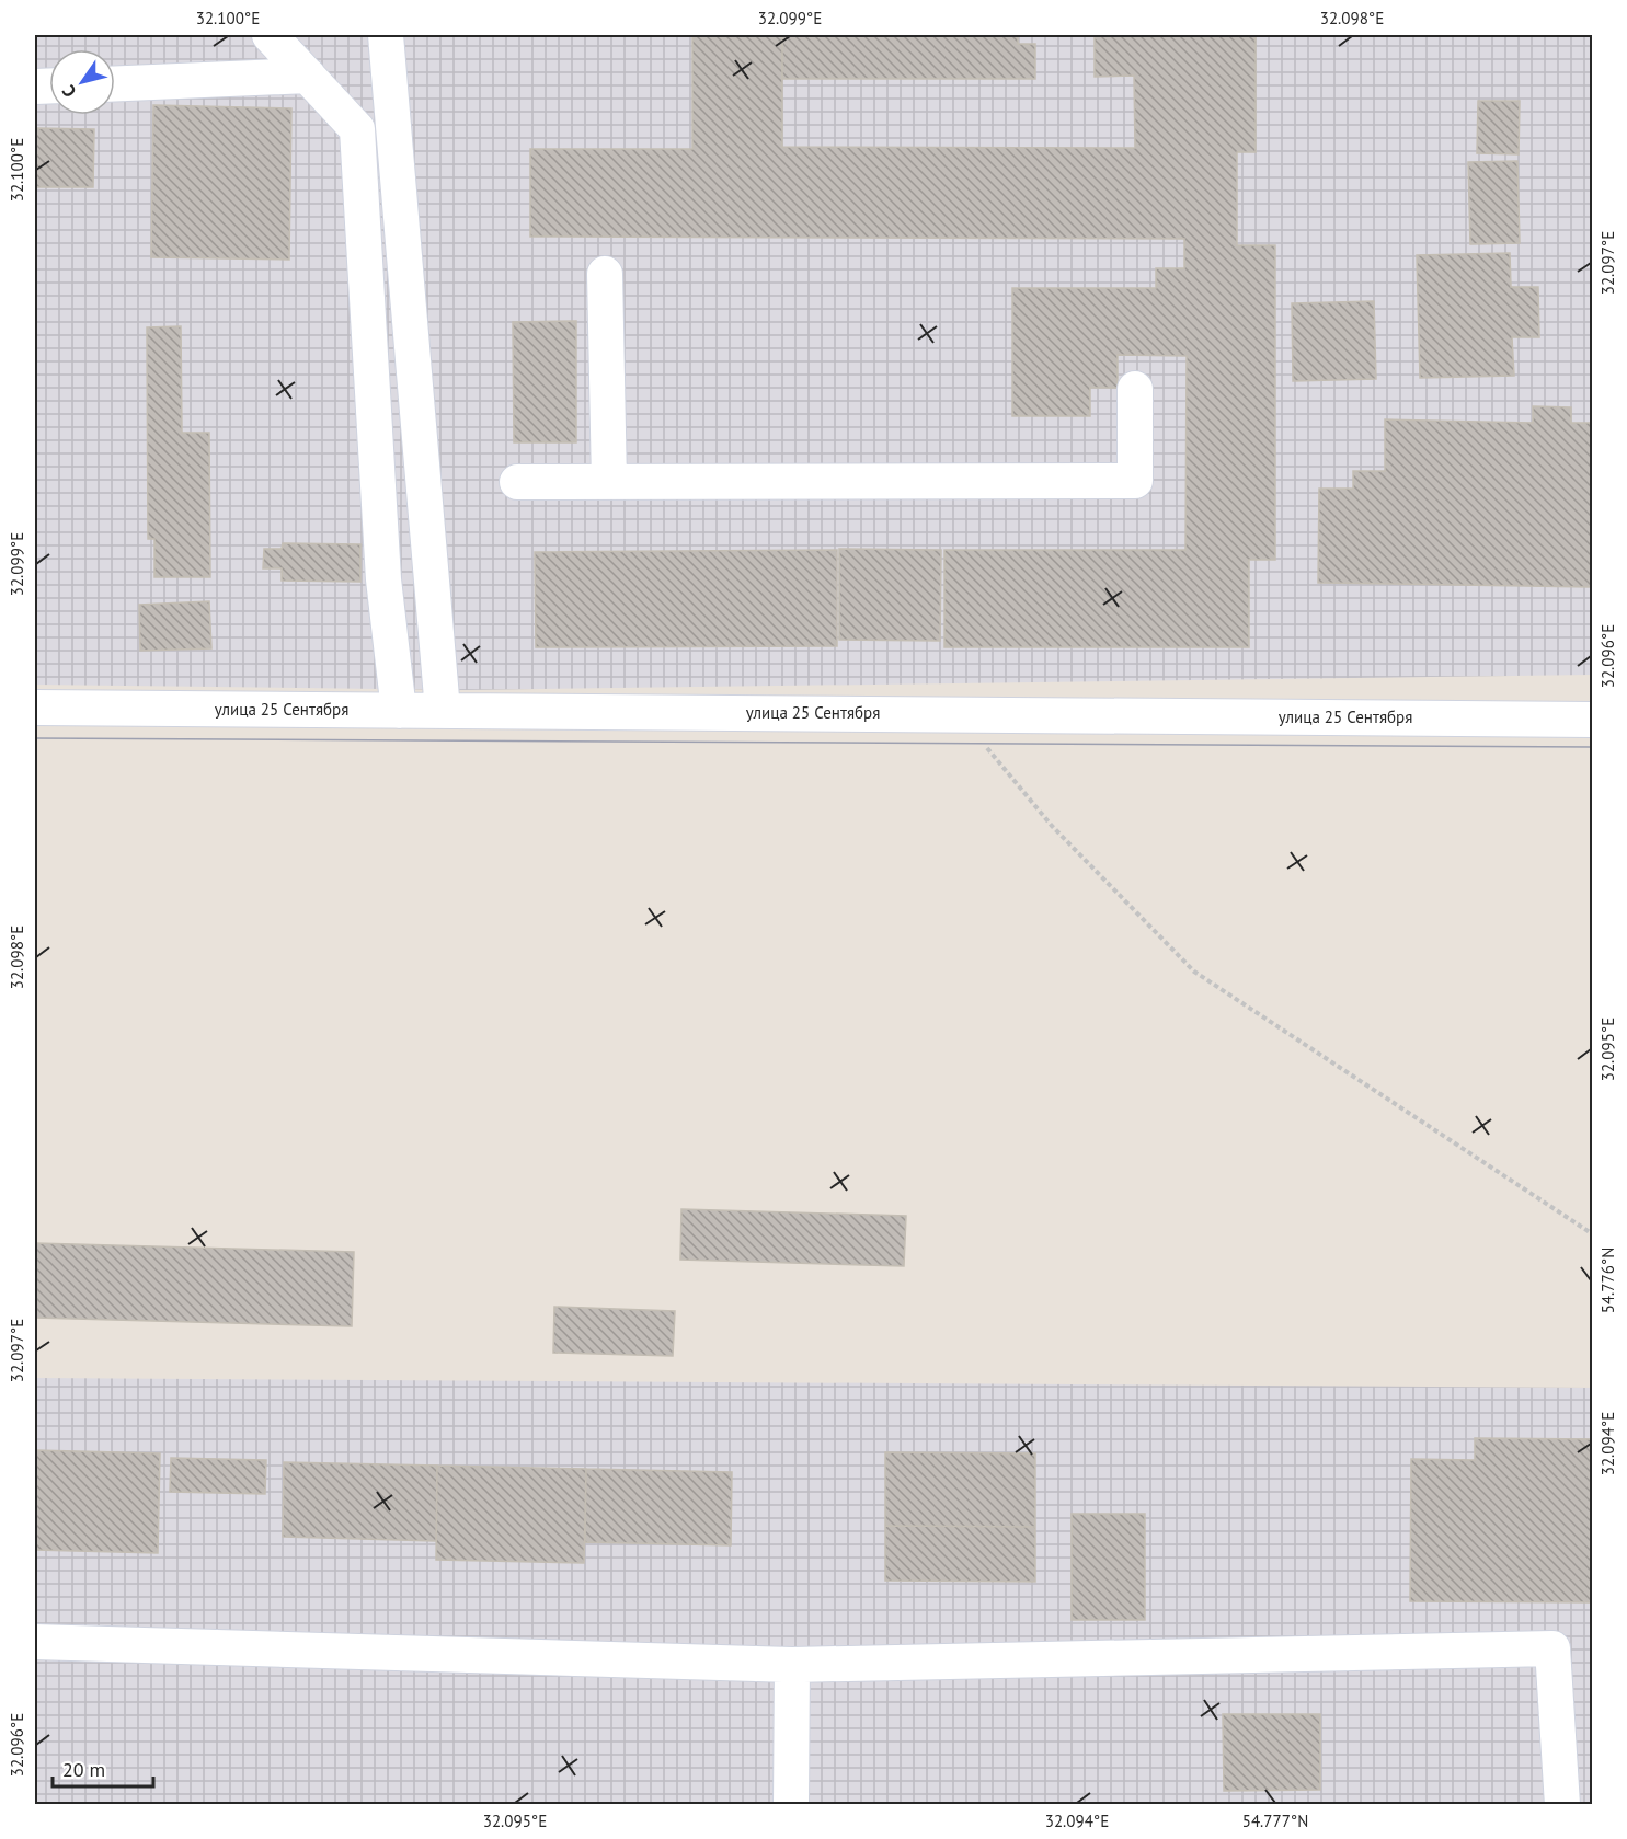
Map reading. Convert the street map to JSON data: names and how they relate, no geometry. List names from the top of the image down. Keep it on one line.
{"streets":{"street":["улица 25 Сентября"]},"scale_bar":"20 m","north":"bottom left","coordinates":["32.100°E","32.099°E","32.098°E","32.097°E","32.096°E","32.095°E","54.776°N","32.094°E","54.777°N"]}
